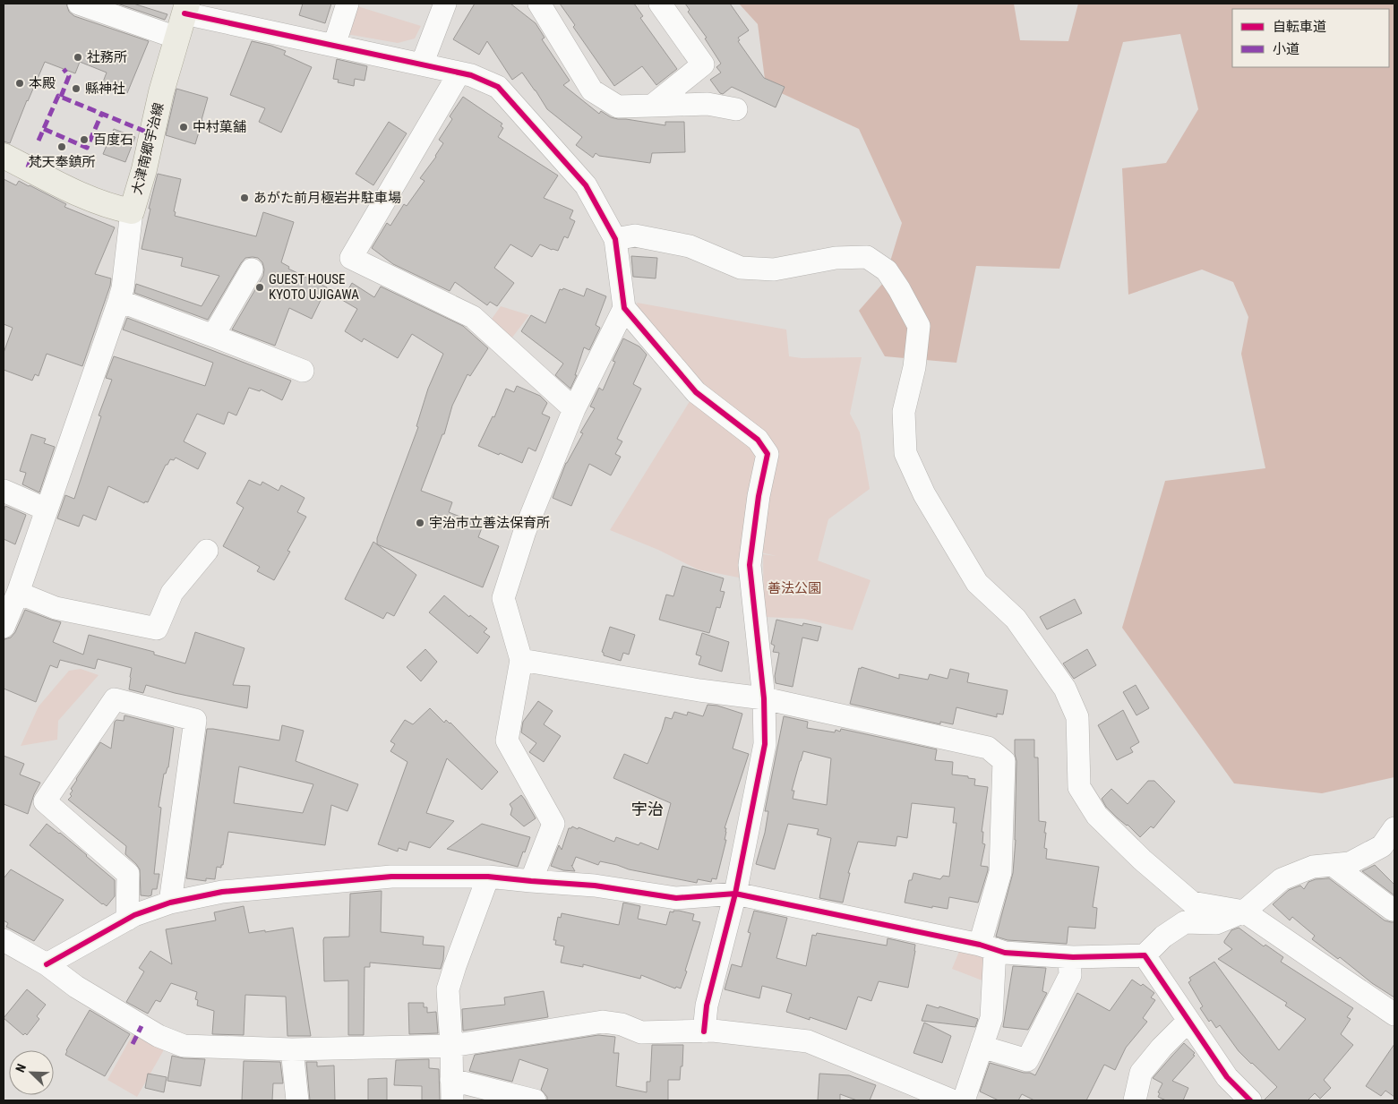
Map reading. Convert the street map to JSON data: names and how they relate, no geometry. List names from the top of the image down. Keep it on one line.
{"streets":{"main road":["大津南郷宇治線"]},"districts":["宇治"],"parks":["善法公園"],"places":["社務所","本殿","縣神社","中村菓舗","百度石","梵天奉鎮所","あがた前月極岩井駐車場","GUEST HOUSE KYOTO UJIGAWA","宇治市立善法保育所"],"legend":["自転車道","小道"],"north":"top left"}
